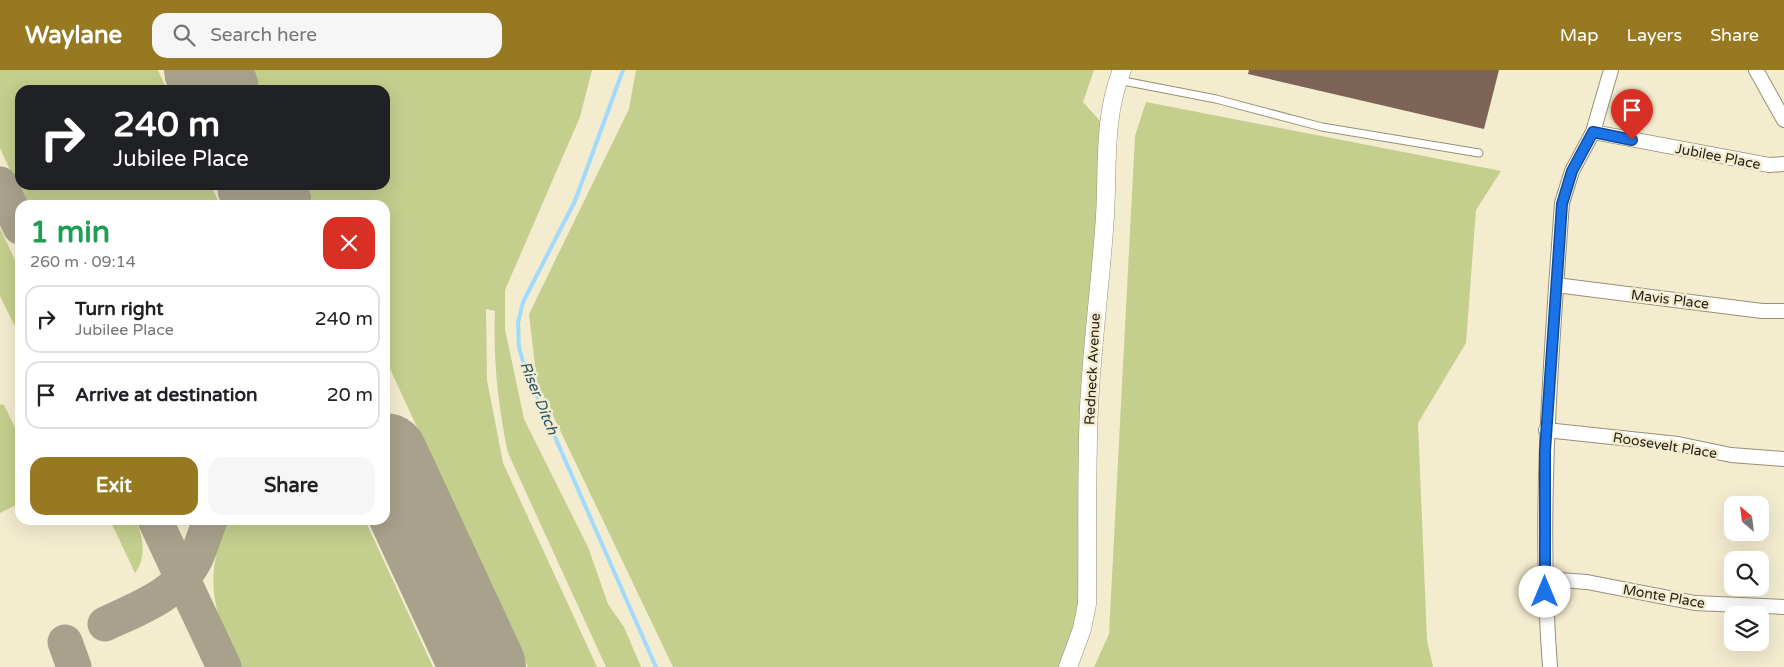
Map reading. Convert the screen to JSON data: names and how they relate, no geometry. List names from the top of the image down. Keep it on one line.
{"streets":{"street":["Jubilee Place","Mavis Place","Redneck Avenue","Roosevelt Place","Monte Place"]},"water":["Riser Ditch"],"north":"top left","page":{"header":"Waylane","search":"Search here","nav":["Map","Layers","Share"],"turn":["240 m","Jubilee Place"],"heading":["1 min","260 m · 09:14"],"list":[{"name":"Turn right","note":"Jubilee Place","value":"240 m"},{"name":"Arrive at destination","value":"20 m"}],"buttons":["Exit","Share"]}}
